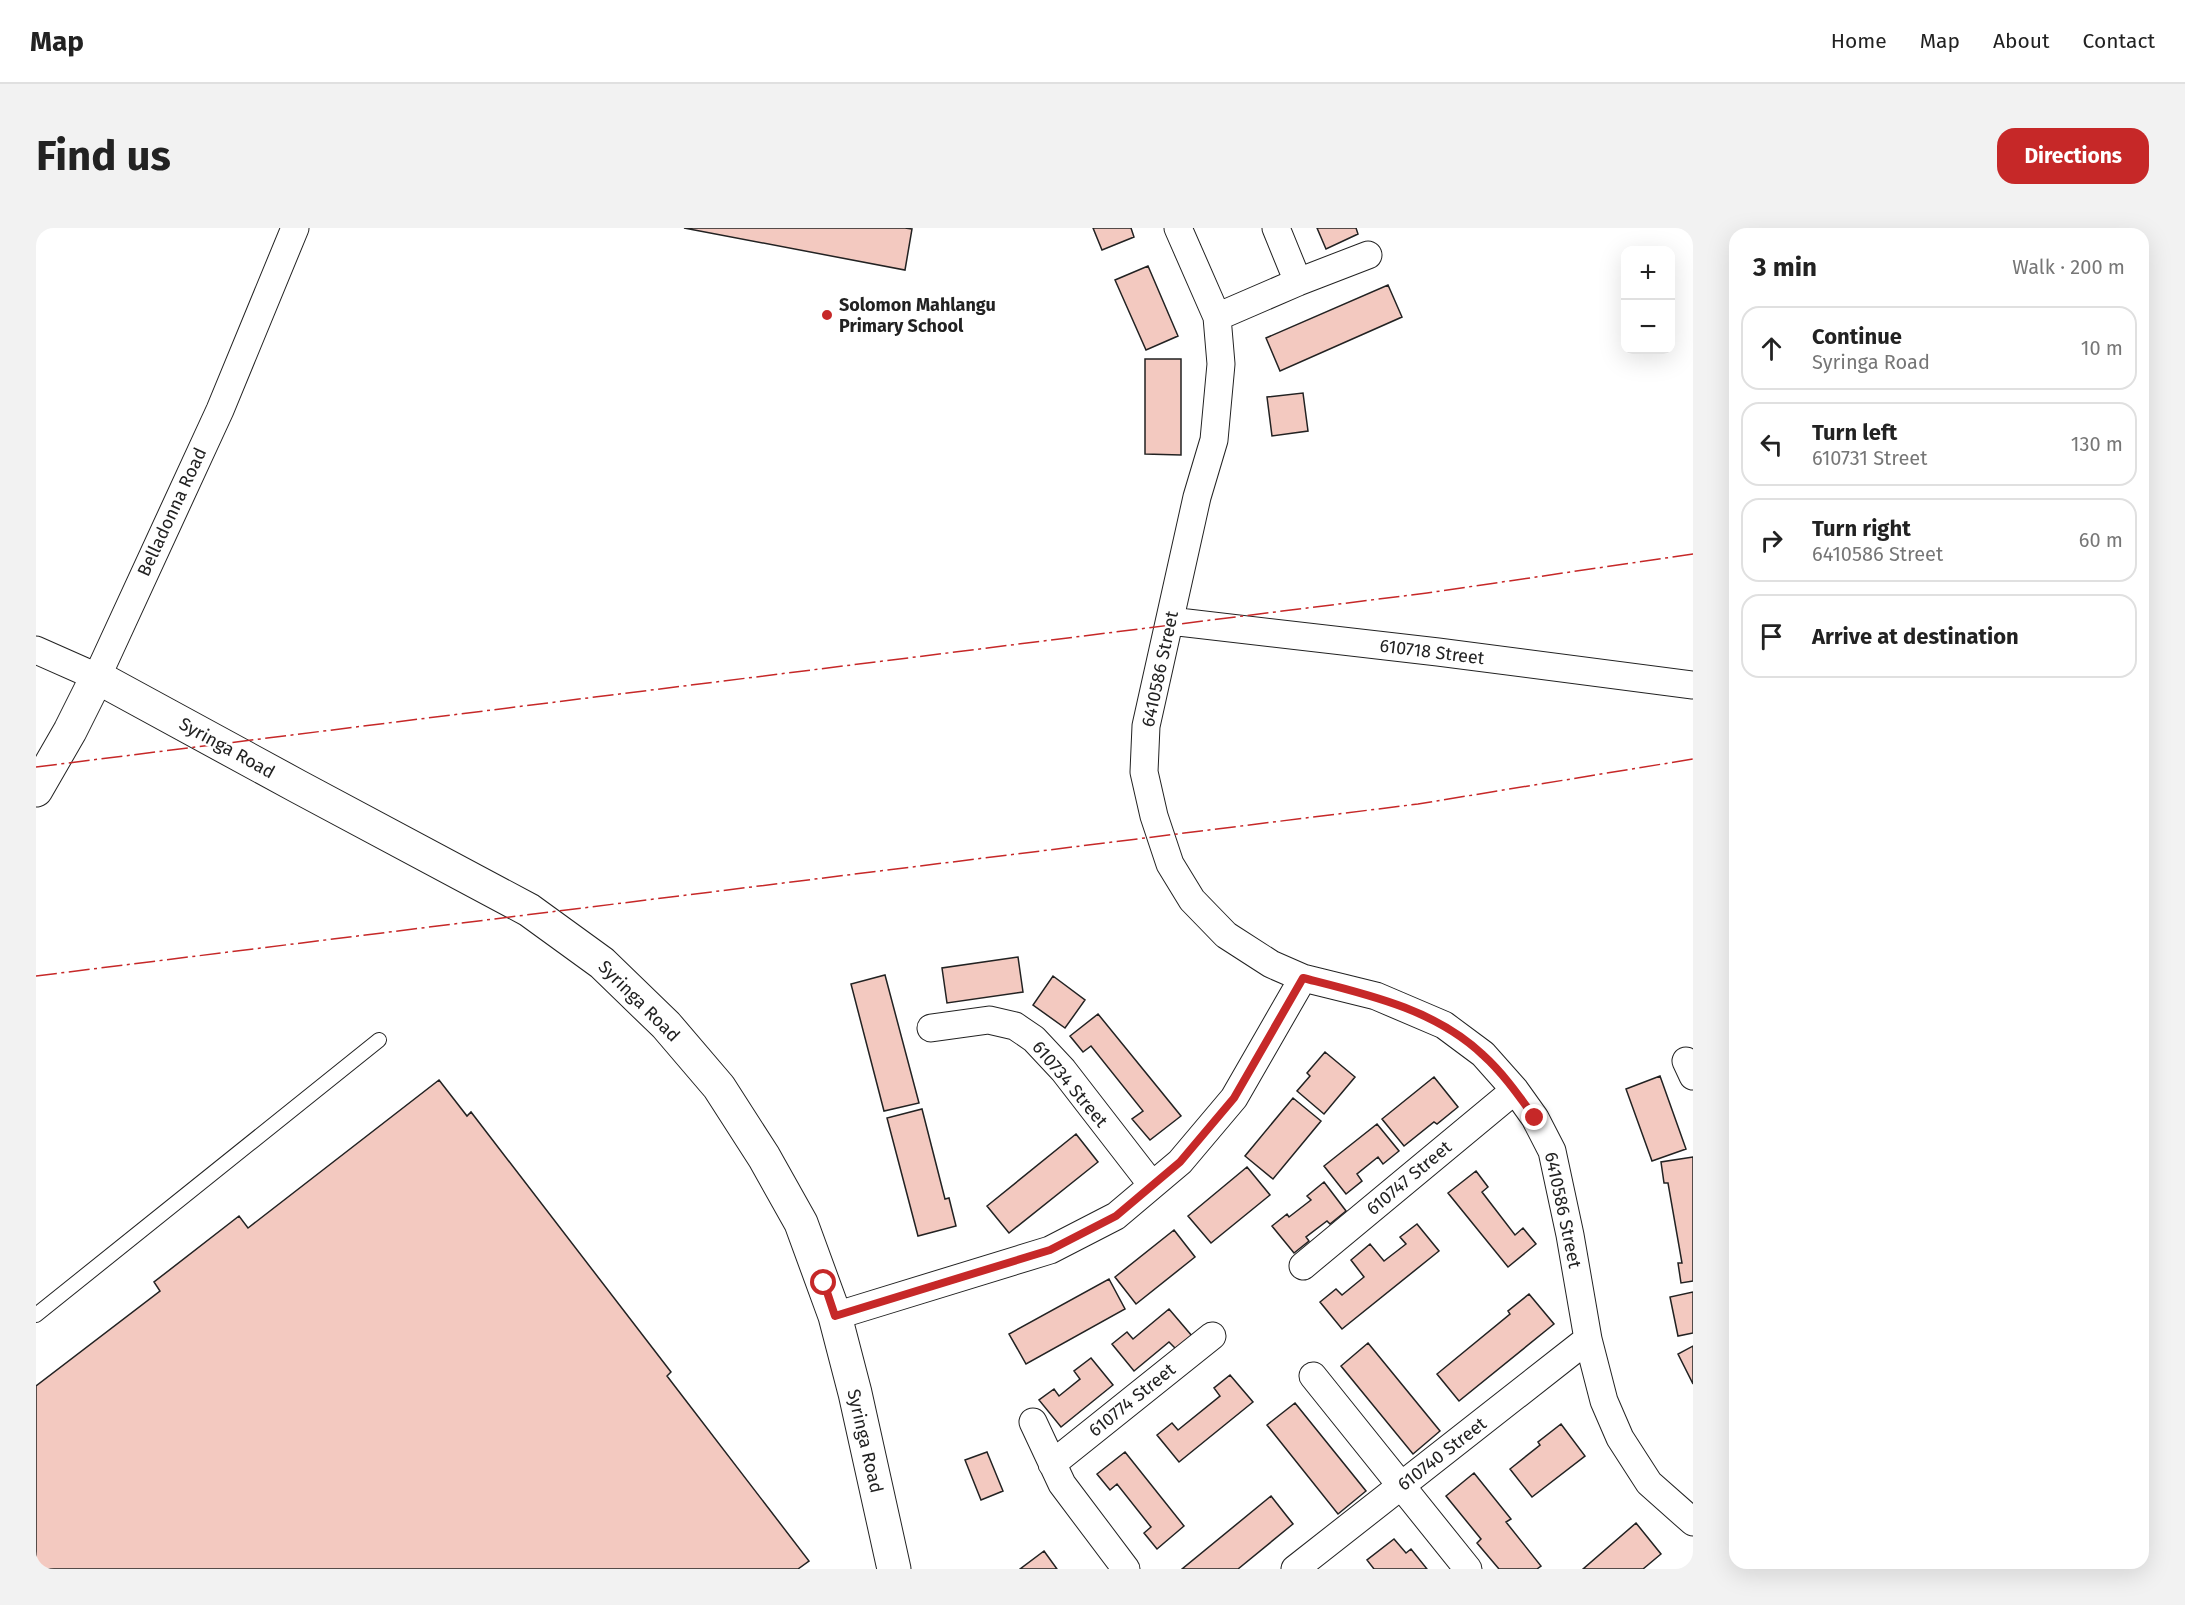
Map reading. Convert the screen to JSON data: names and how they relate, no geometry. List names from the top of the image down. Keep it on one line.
{"streets":{"street":["Belladonna Road","610718 Street","6410586 Street","Syringa Road","610734 Street","610747 Street","610774 Street","610740 Street"]},"crossings":[["Belladonna Road","Syringa Road"],["610718 Street","6410586 Street"],["6410586 Street","610747 Street"],["6410586 Street","610740 Street"]],"places":["Solomon Mahlangu Primary School"],"page":{"header":"Map","nav":["Home","Map","About","Contact"],"buttons":"Directions","title":"Find us","heading":["3 min","Walk · 200 m"],"map_buttons":["+","−"],"list":[["Continue","Syringa Road","10 m"],["Turn left","610731 Street","130 m"],["Turn right","6410586 Street","60 m"],"Arrive at destination"]}}
